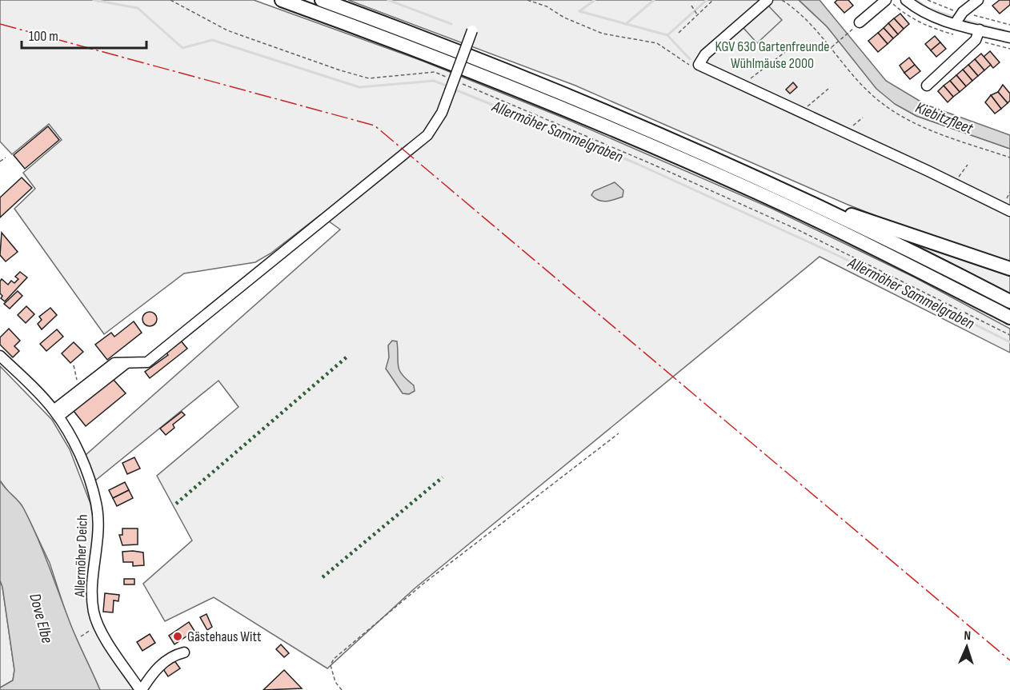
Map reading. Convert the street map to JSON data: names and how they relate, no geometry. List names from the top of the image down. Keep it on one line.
{"streets":{"street":["Allermöher Deich"]},"water":["Kiebitzfleet","Allermöher Sammelgraben","Dove Elbe"],"parks":["KGV 630 Gartenfreunde Wühlmäuse 2000"],"places":["Gästehaus Witt"],"scale_bar":"100 m","north":"top"}
